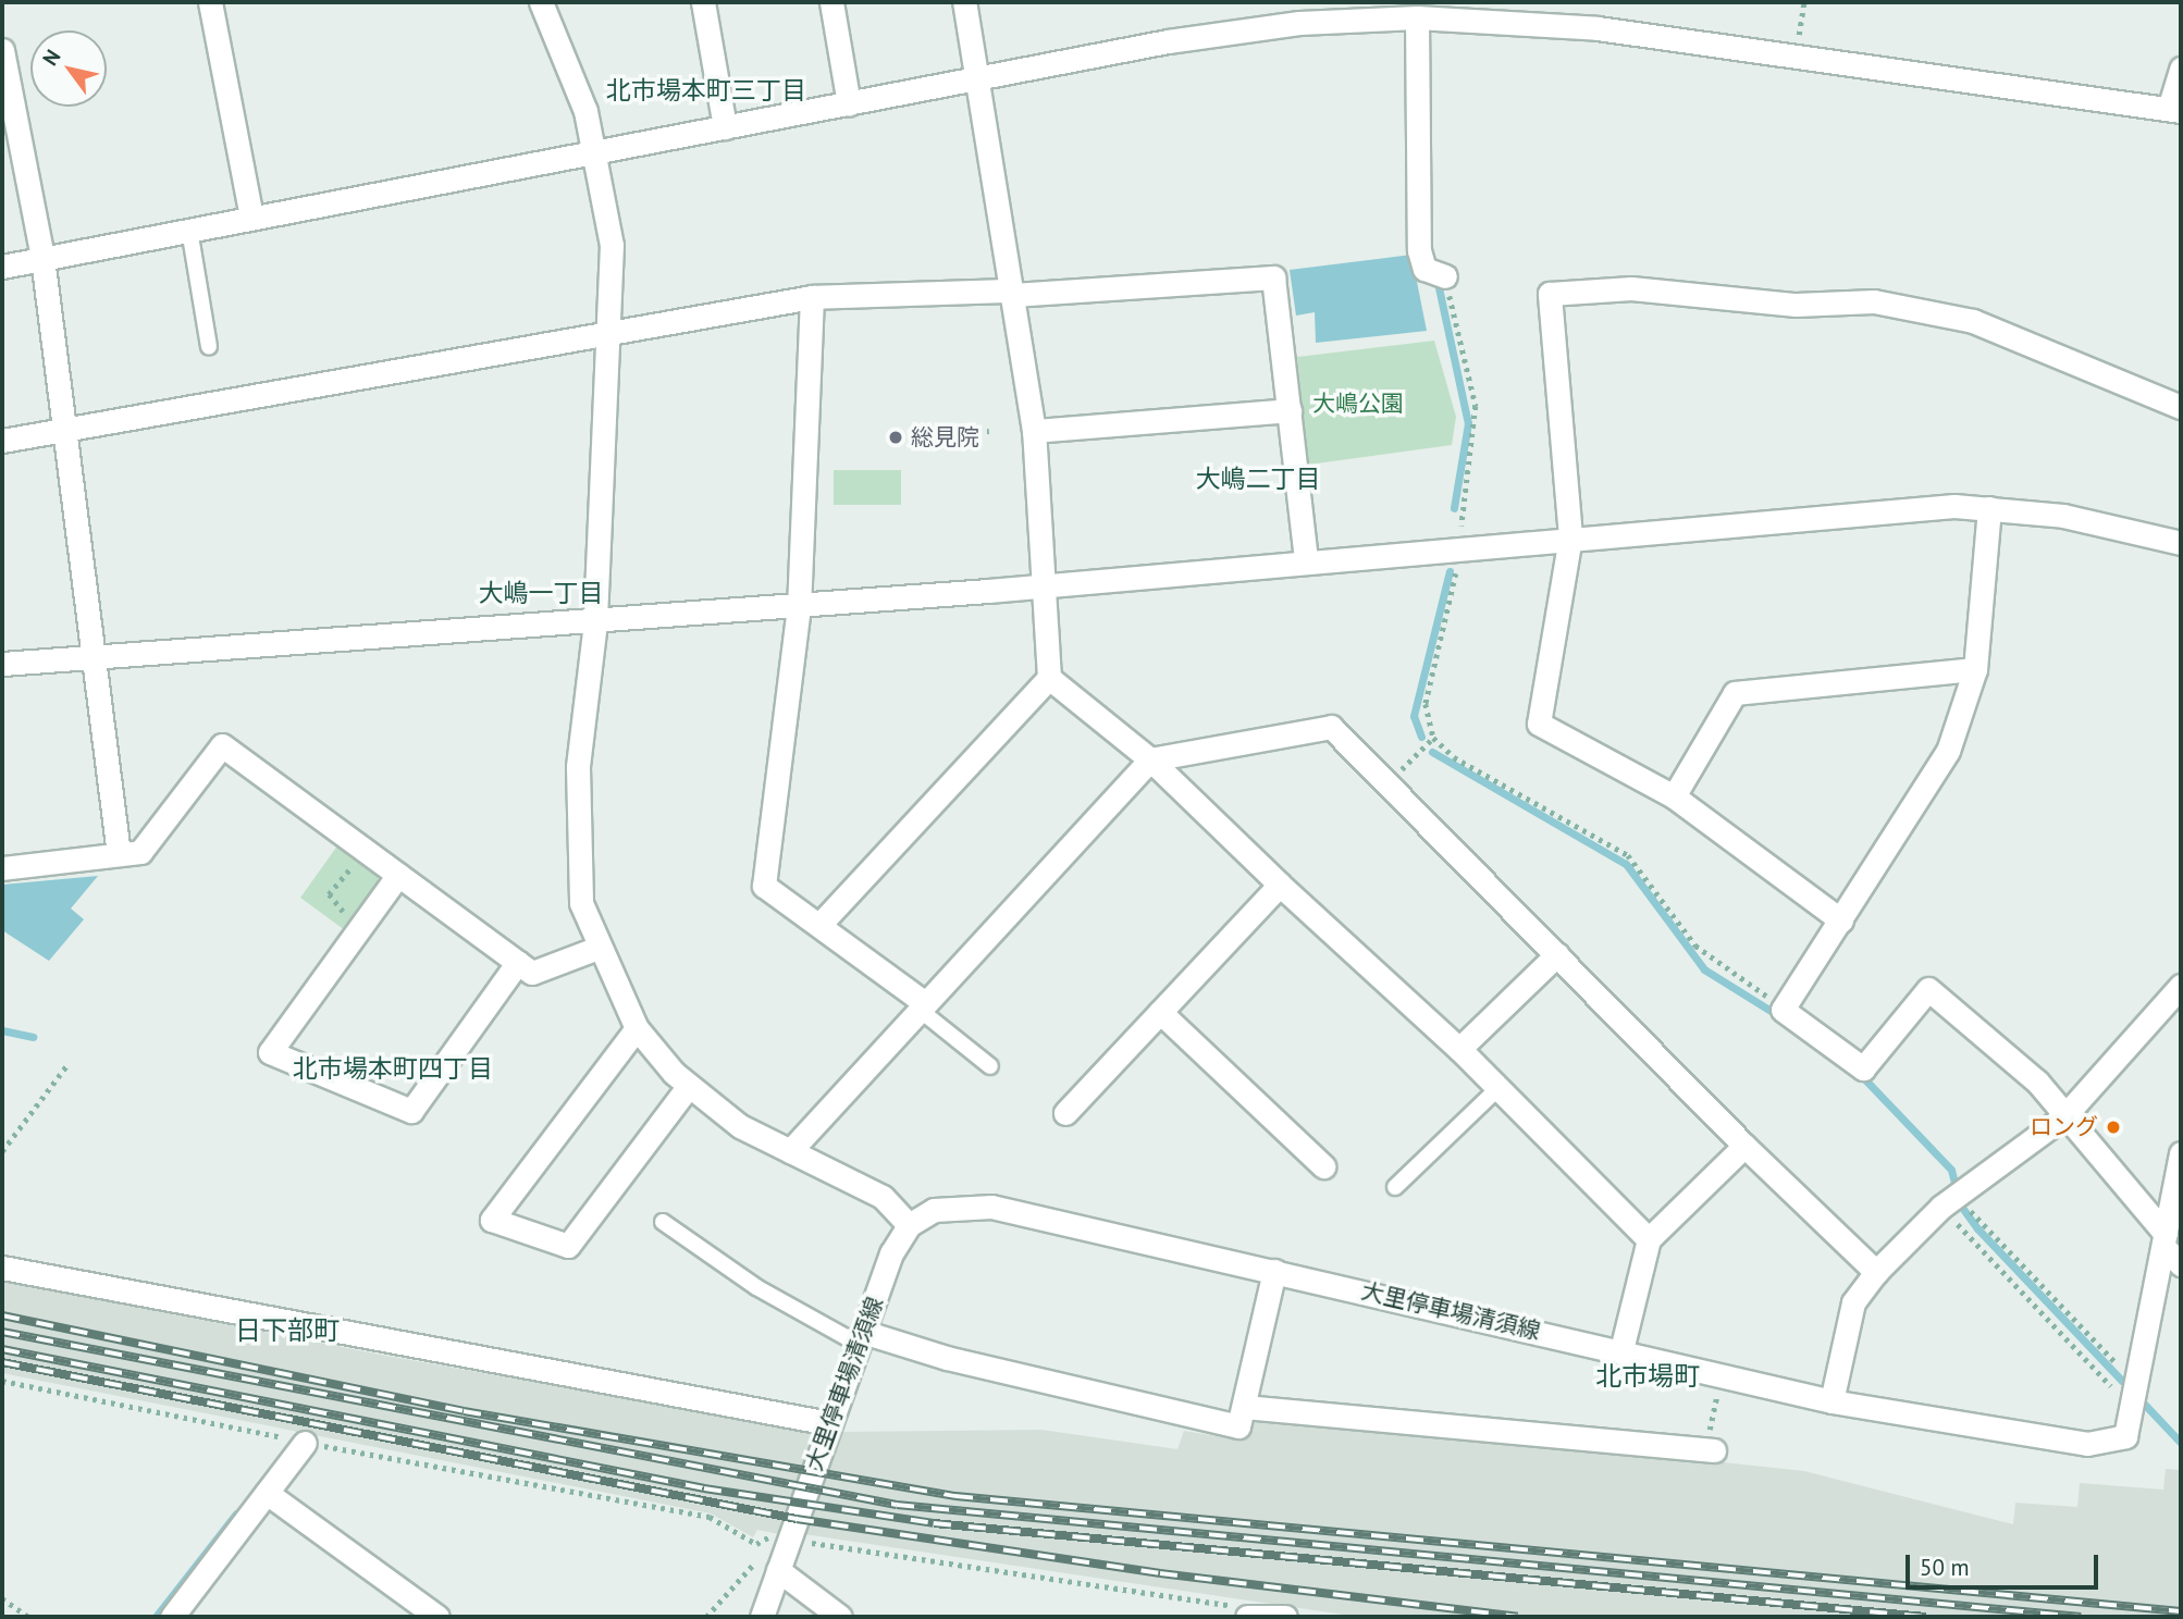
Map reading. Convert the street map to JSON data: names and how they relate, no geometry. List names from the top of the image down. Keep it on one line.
{"streets":{"street":["大里停車場清須線"]},"districts":["北市場本町三丁目","大嶋二丁目","大嶋一丁目","北市場本町四丁目","日下部町","北市場町"],"parks":["大嶋公園"],"places":["総見院","ロング"],"scale_bar":"50 m","north":"top left"}
